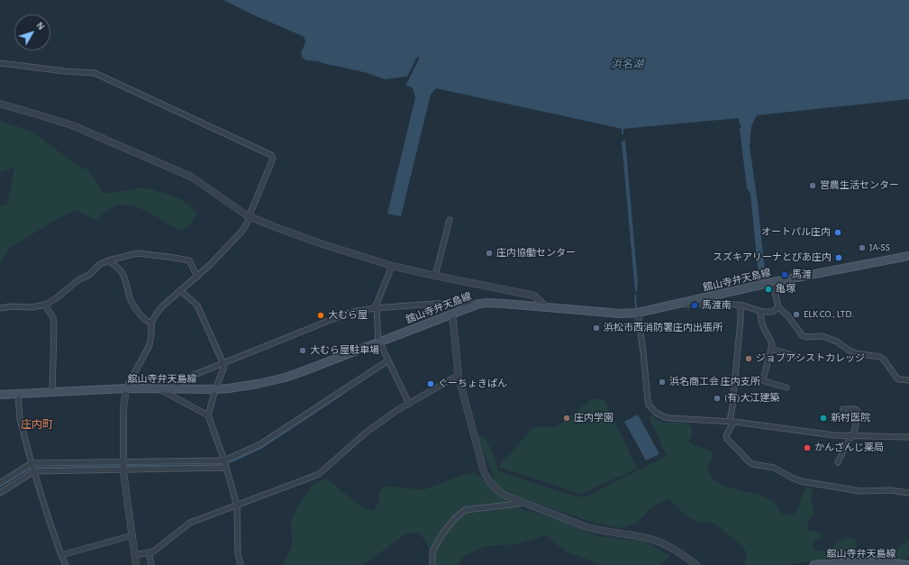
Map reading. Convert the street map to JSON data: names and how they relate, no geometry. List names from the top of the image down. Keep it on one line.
{"streets":{"main road":["舘山寺弁天島線"]},"districts":["庄内町"],"water":["浜名湖"],"places":["営農生活センター","オートパル庄内","JA-SS","庄内協働センター","スズキアリーナとぴあ庄内","馬渡","亀塚","馬渡南","ELK CO., LTD.","大むら屋","浜松市西消防署庄内出張所","大むら屋駐車場","ジョブアシストカレッジ","浜名商工会 庄内支所","ぐーちょきぱん","(有)大江建築","庄内学園","新村医院","かんざんじ薬局"],"north":"top right"}
